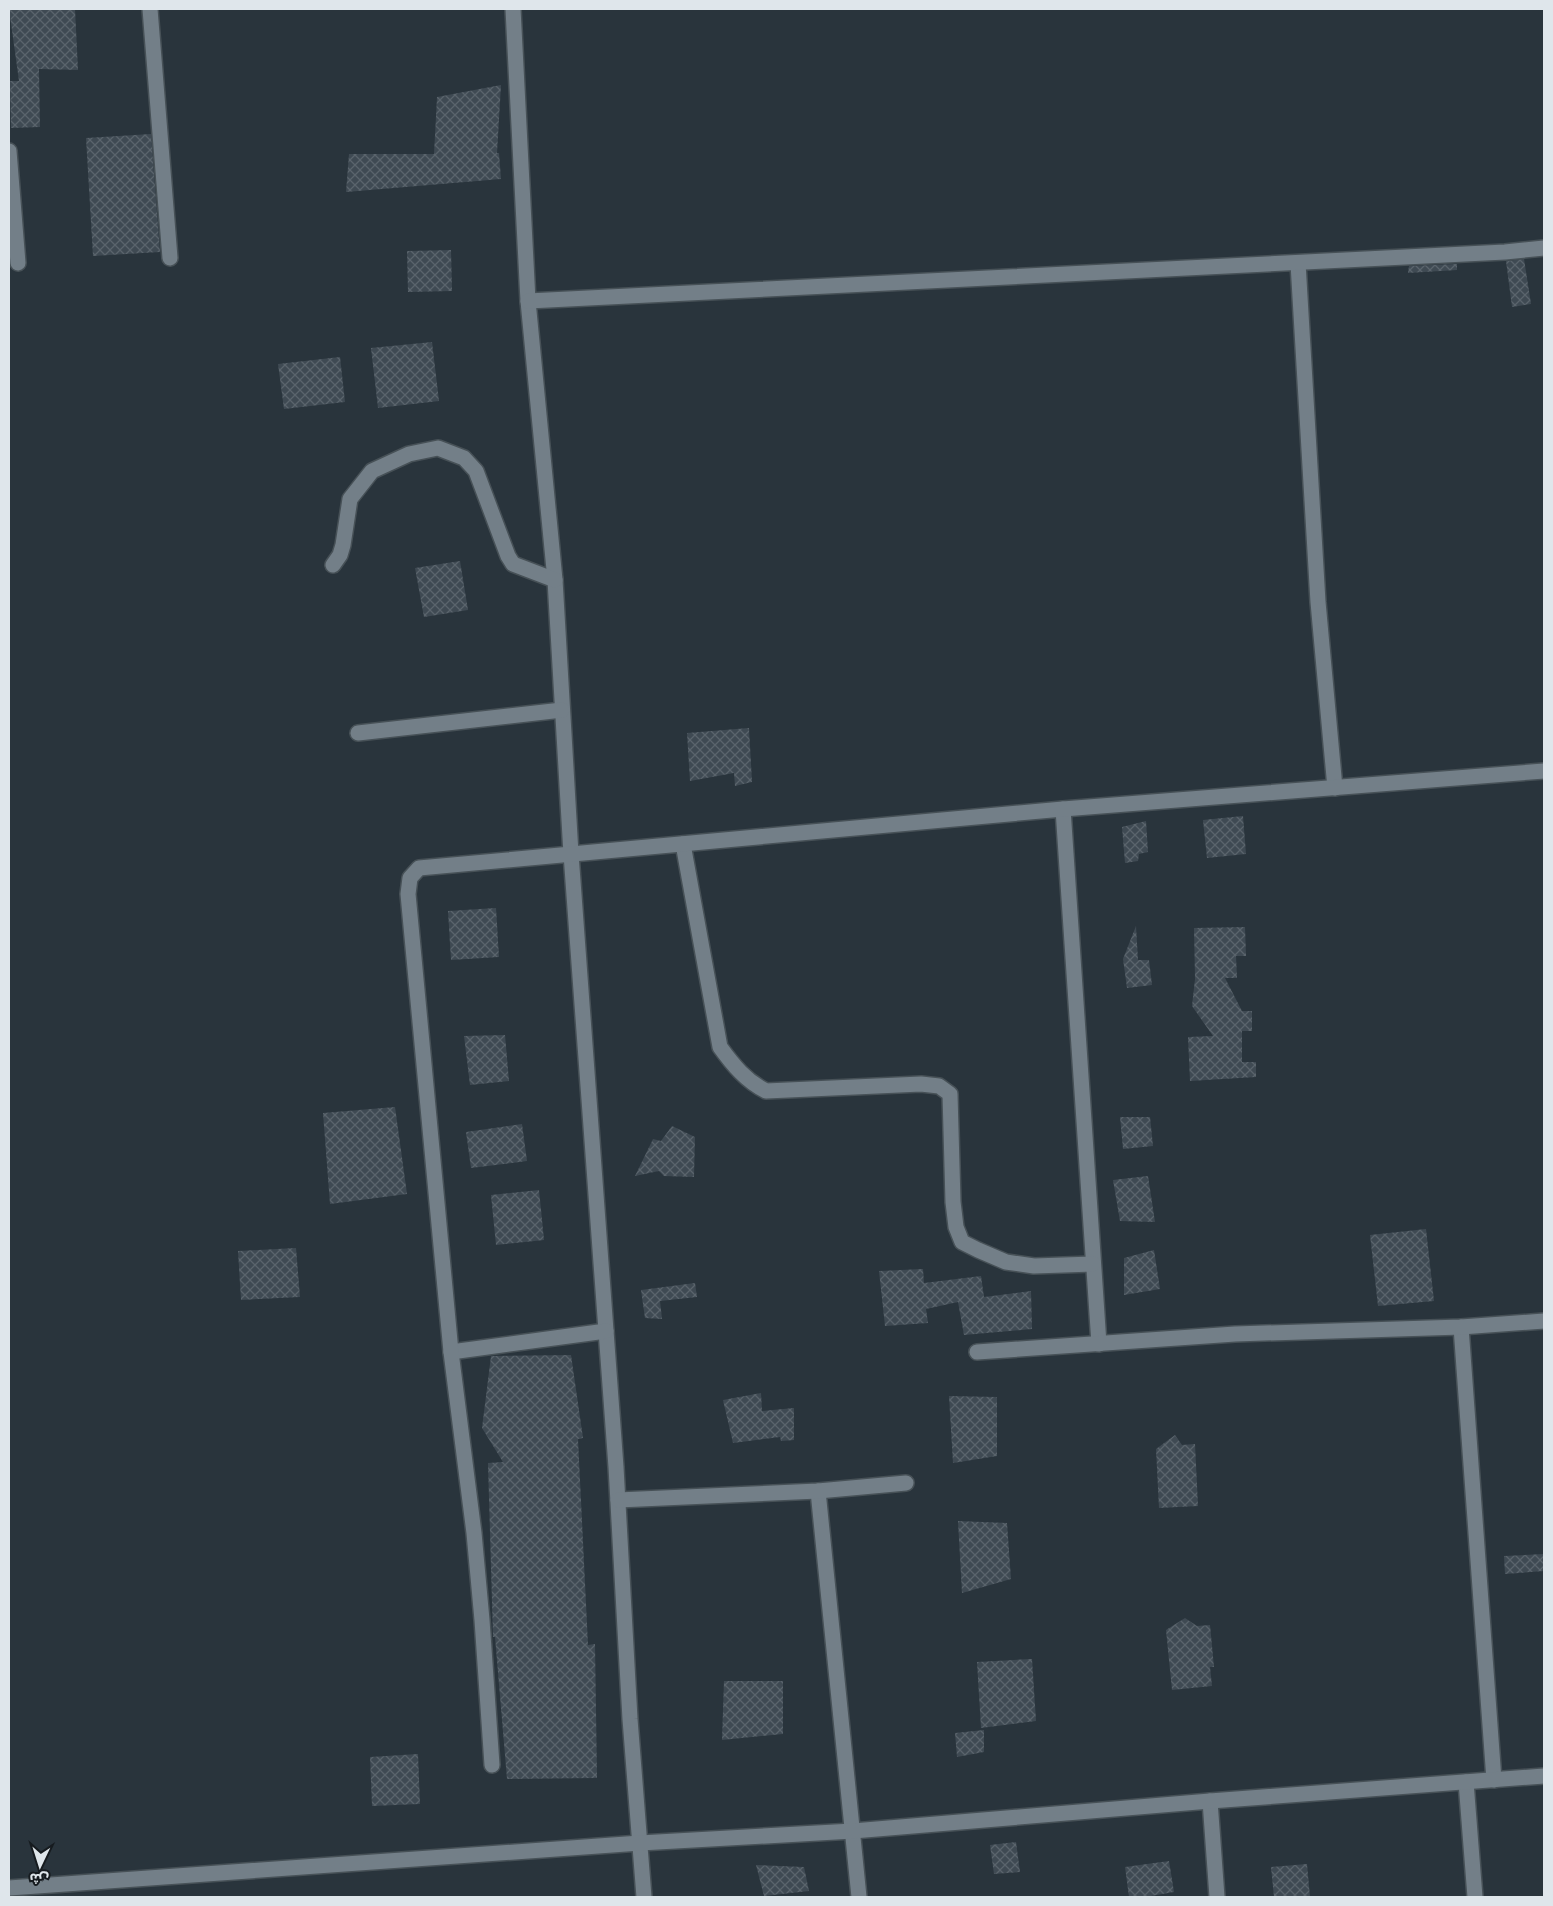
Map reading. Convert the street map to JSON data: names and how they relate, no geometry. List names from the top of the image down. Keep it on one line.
{"north":"bottom"}
